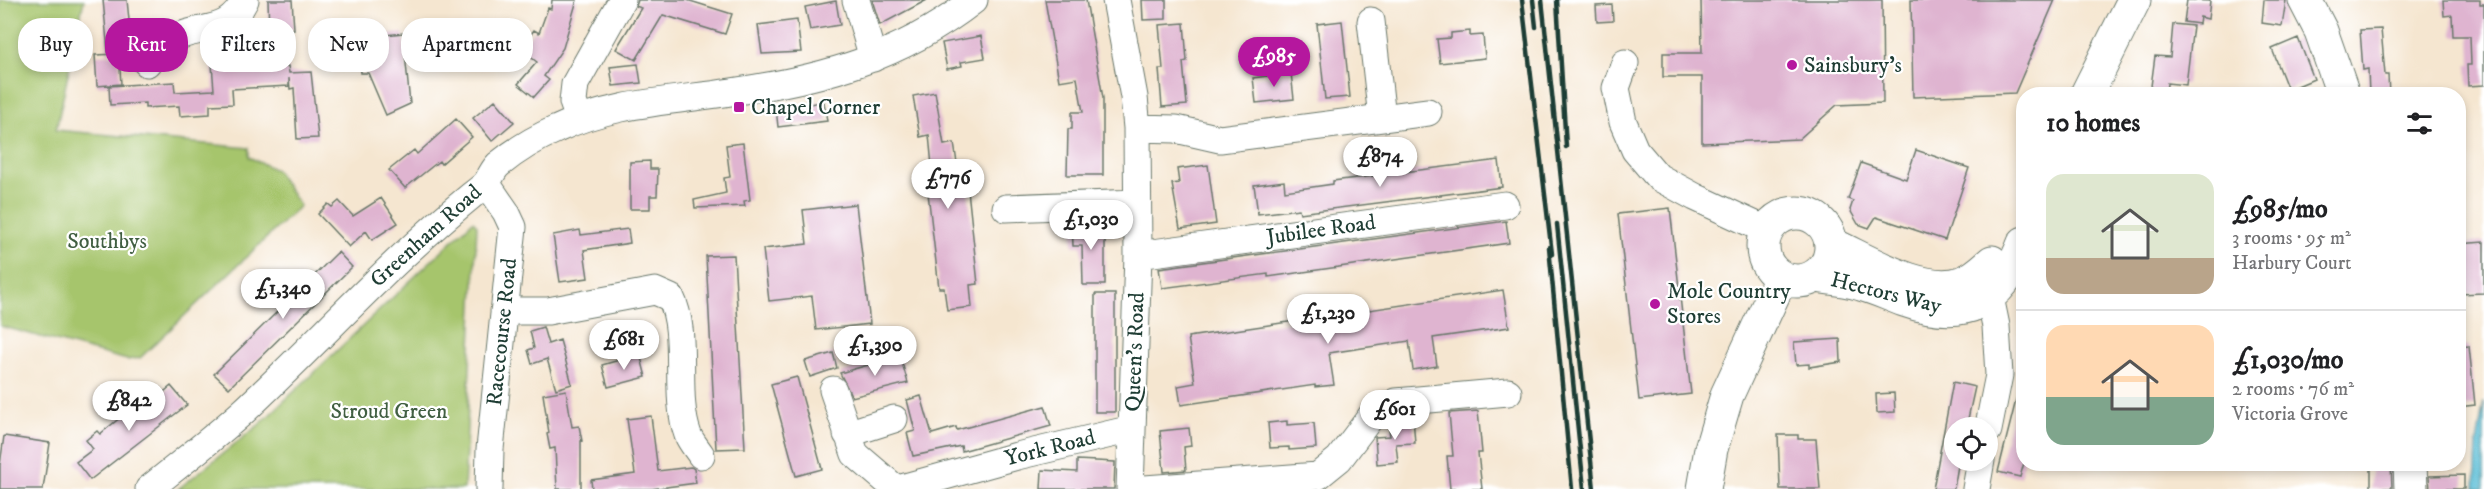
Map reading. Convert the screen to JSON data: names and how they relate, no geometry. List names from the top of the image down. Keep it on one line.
{"streets":{"main road":["Hectors Way"],"street":["Jubilee Road","Greenham Road","Racecourse Road","Queen's Road","York Road"]},"crossings":[["Jubilee Road","Queen's Road"],["Greenham Road","Racecourse Road"],["Queen's Road","York Road"]],"parks":["Southbys","Stroud Green"],"places":{"other":["Sainsbury's","Mole Country Stores"],"transit":["Chapel Corner"]},"page":{"chip":["Buy","Rent","Filters","New","Apartment"],"price":["£985","£874","£776","£1,030","£1,340","£1,230","£681","£1,390","£842","£601"],"heading":"10 homes","list":[{"name":"£985/mo","note":"3 rooms · 95 m² · Harbury Court"},{"name":"£1,030/mo","note":"2 rooms · 76 m² · Victoria Grove"}]}}
